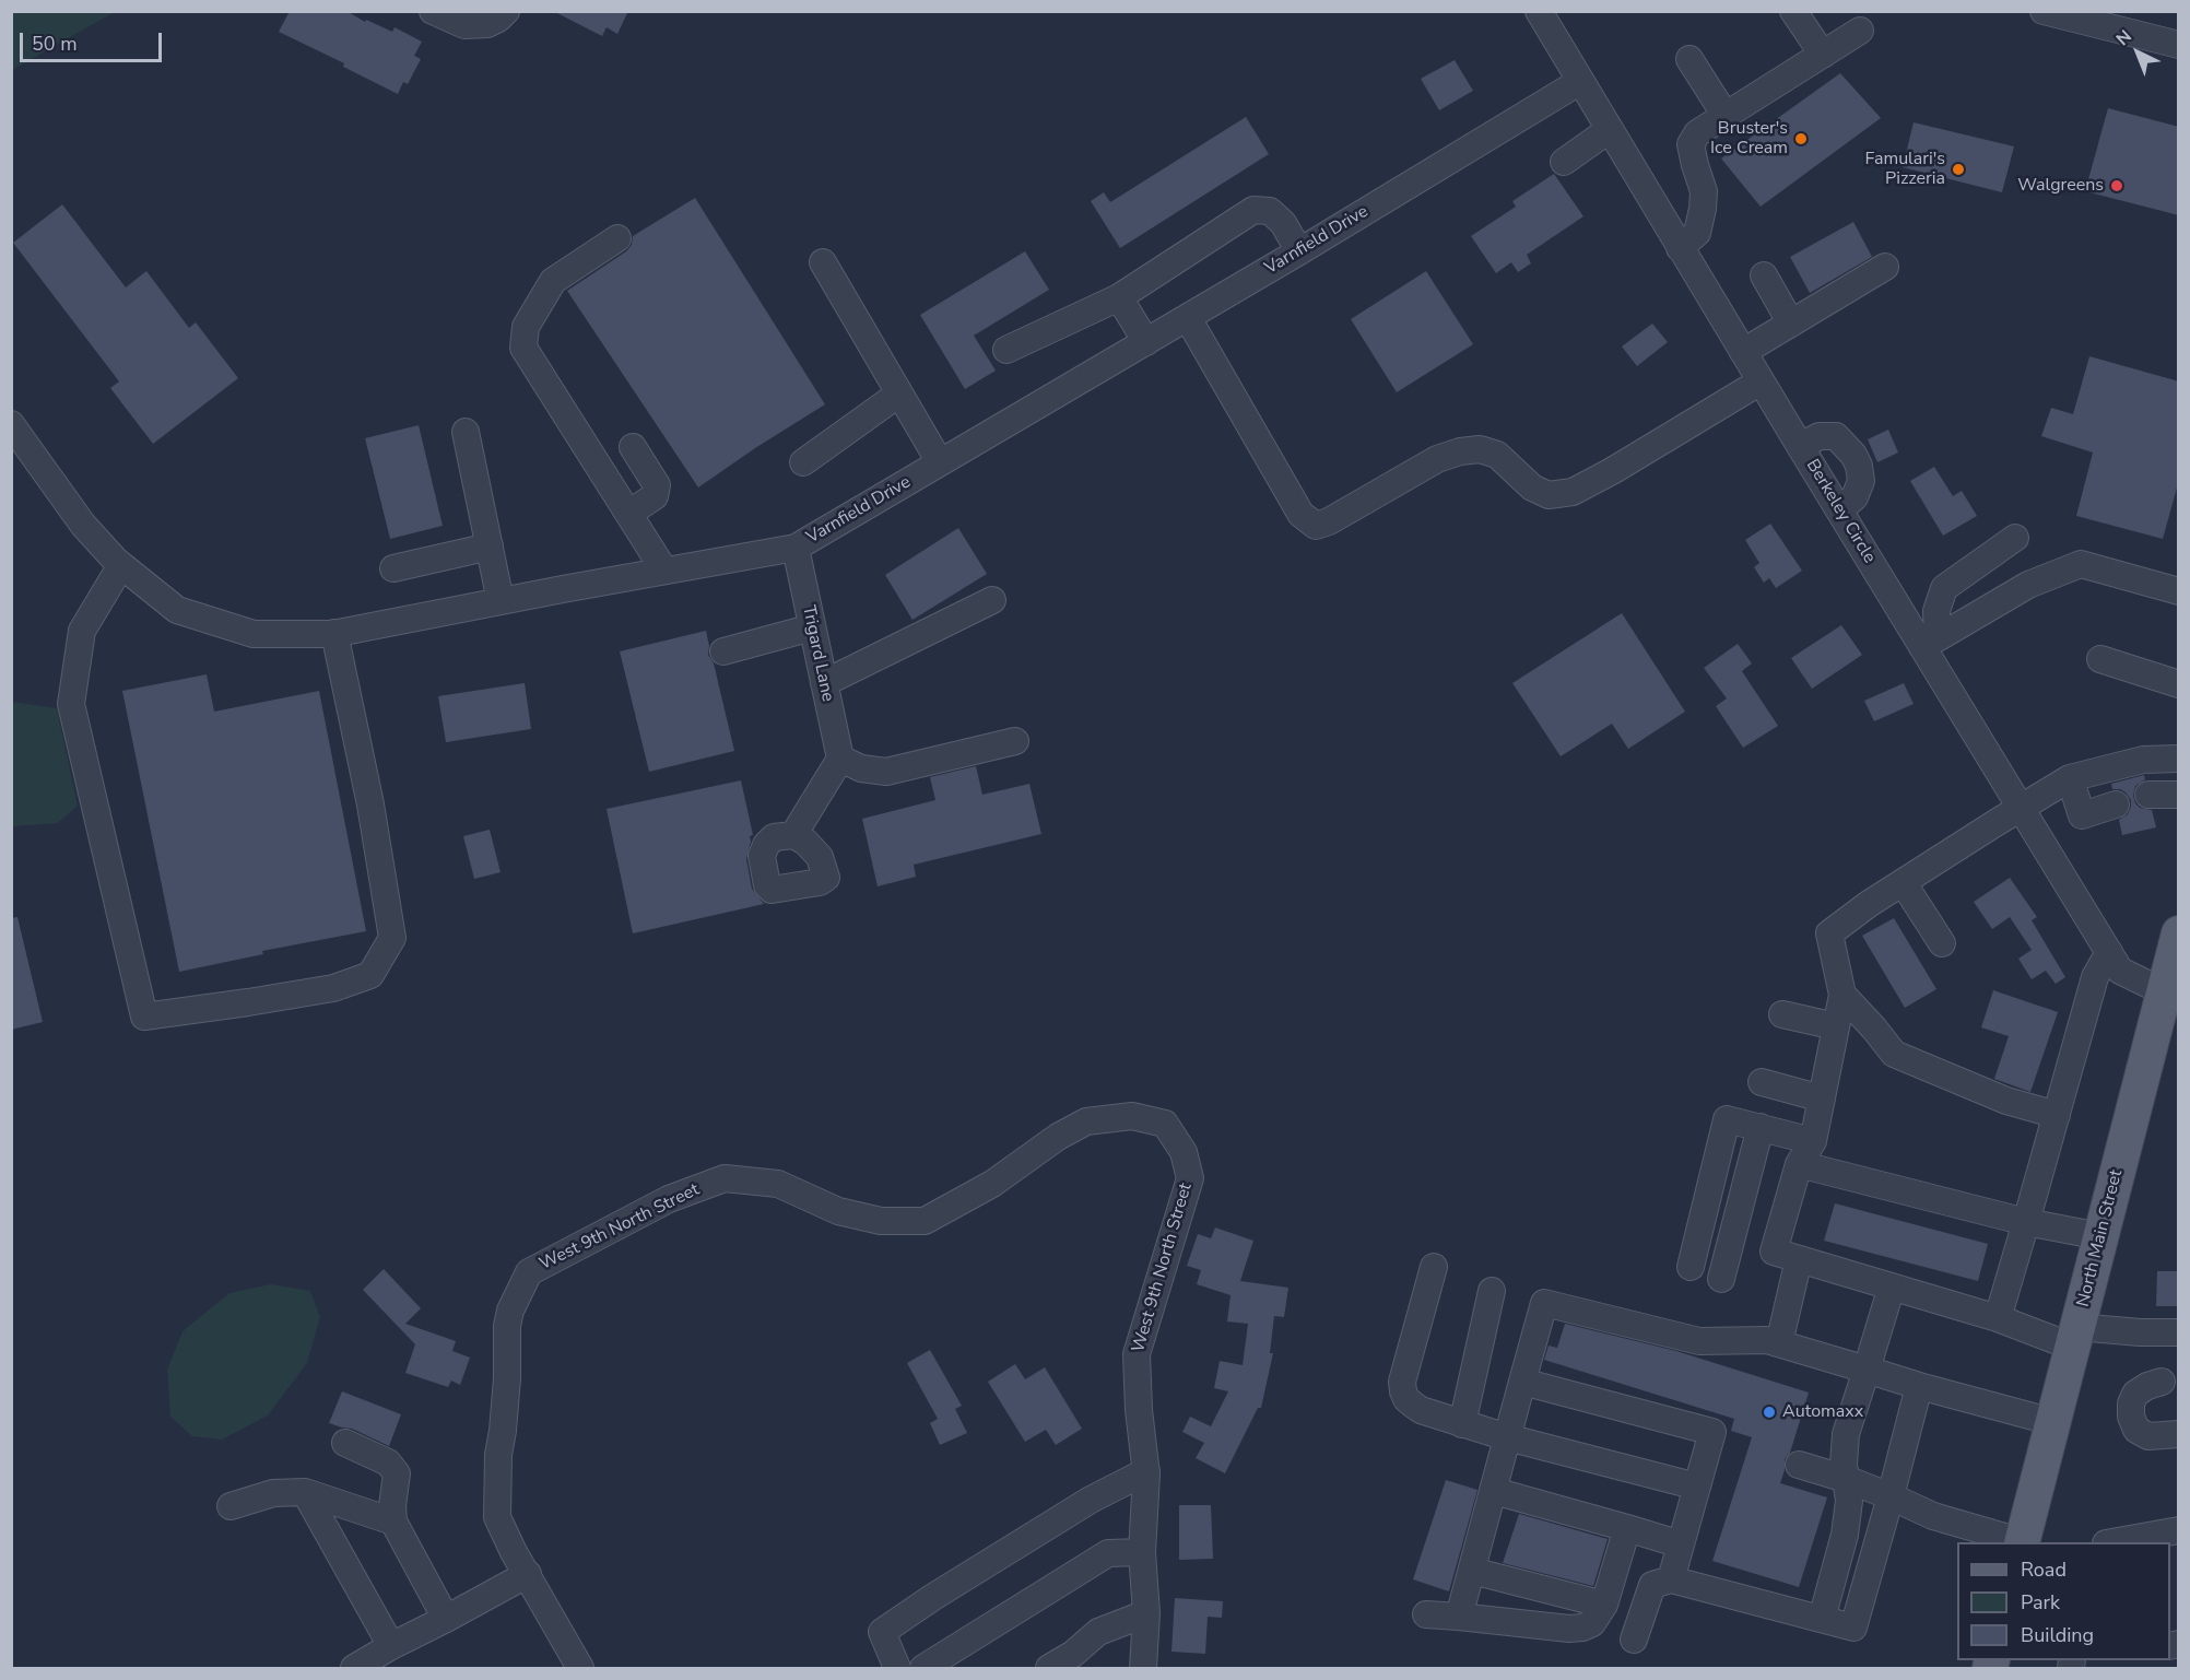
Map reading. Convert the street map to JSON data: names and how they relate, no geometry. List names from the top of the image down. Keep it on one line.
{"streets":{"main road":["North Main Street"],"street":["Varnfield Drive","Berkeley Circle","Trigard Lane","West 9th North Street"]},"crossings":[["Varnfield Drive","Berkeley Circle"],["Varnfield Drive","Trigard Lane"],["Berkeley Circle","North Main Street"]],"places":["Bruster's Ice Cream","Famulari's Pizzeria","Walgreens","Automaxx"],"legend":["Road","Park","Building"],"scale_bar":"50 m","north":"top left"}
